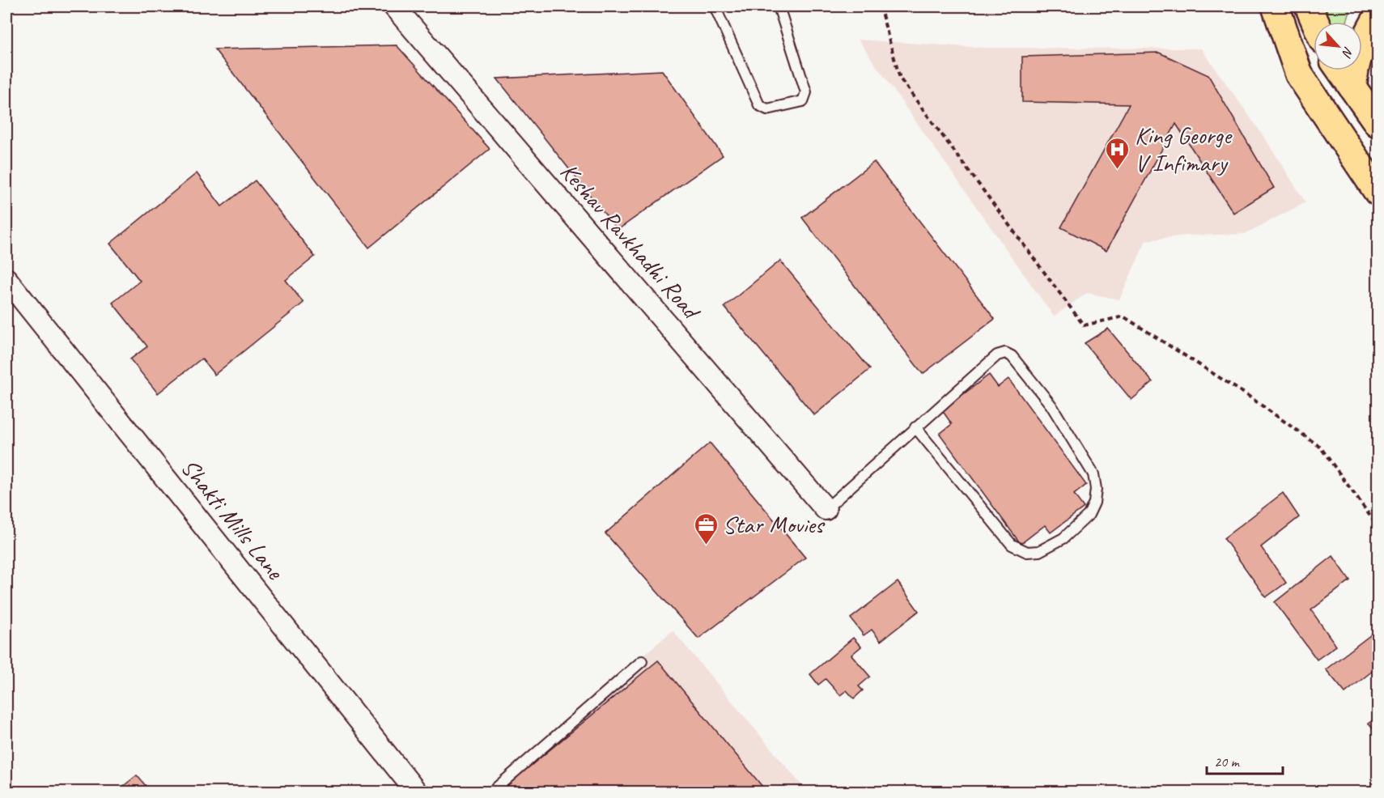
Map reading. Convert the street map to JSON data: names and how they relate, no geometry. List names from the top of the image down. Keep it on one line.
{"streets":{"street":["Keshav Ravkhadhi Road","Shakti Mills Lane"]},"places":{"hospital":["King George V Infimary"],"office":["Star Movies"]},"scale_bar":"20 m","north":"bottom right"}
